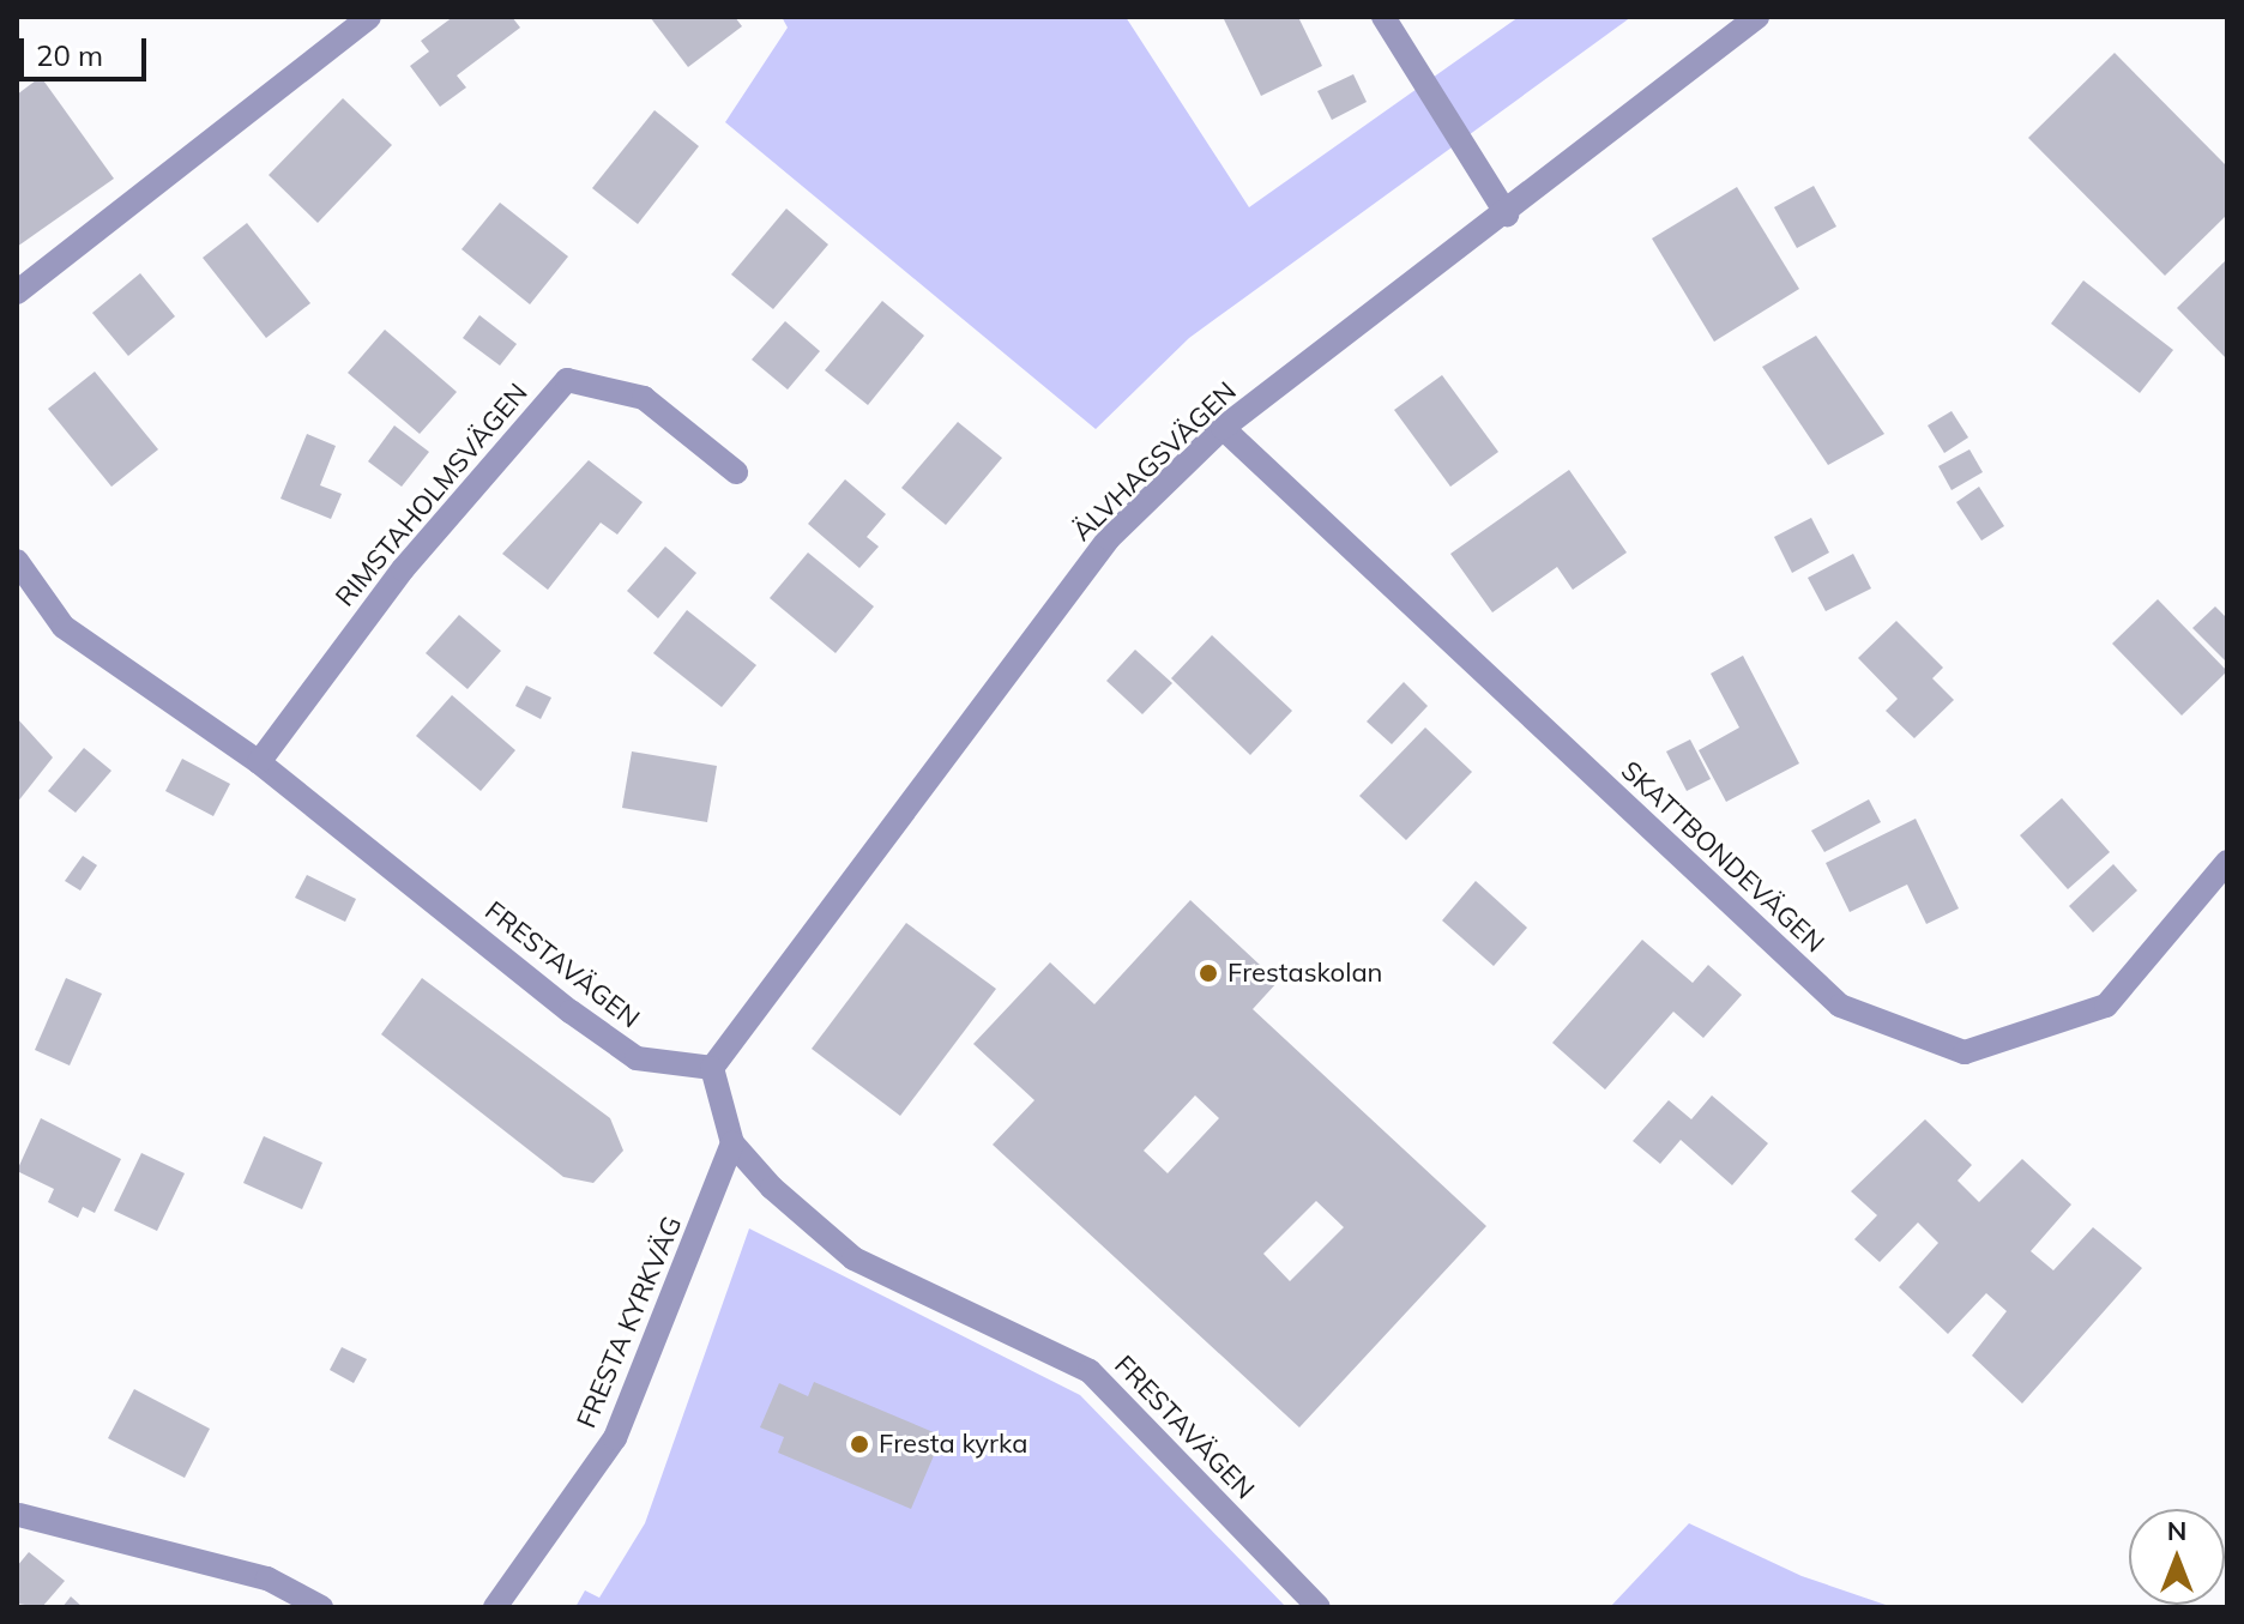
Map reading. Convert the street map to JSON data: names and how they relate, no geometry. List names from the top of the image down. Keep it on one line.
{"streets":{"street":["ÄLVHAGSVÄGEN","RIMSTAHOLMSVÄGEN","SKATTBONDEVÄGEN","FRESTAVÄGEN","FRESTA KYRKVÄG"]},"crossings":[["ÄLVHAGSVÄGEN","SKATTBONDEVÄGEN"],["ÄLVHAGSVÄGEN","FRESTAVÄGEN"],["RIMSTAHOLMSVÄGEN","FRESTAVÄGEN"],["FRESTAVÄGEN","FRESTA KYRKVÄG"]],"places":["Frestaskolan","Fresta kyrka"],"scale_bar":"20 m","north":"top"}
